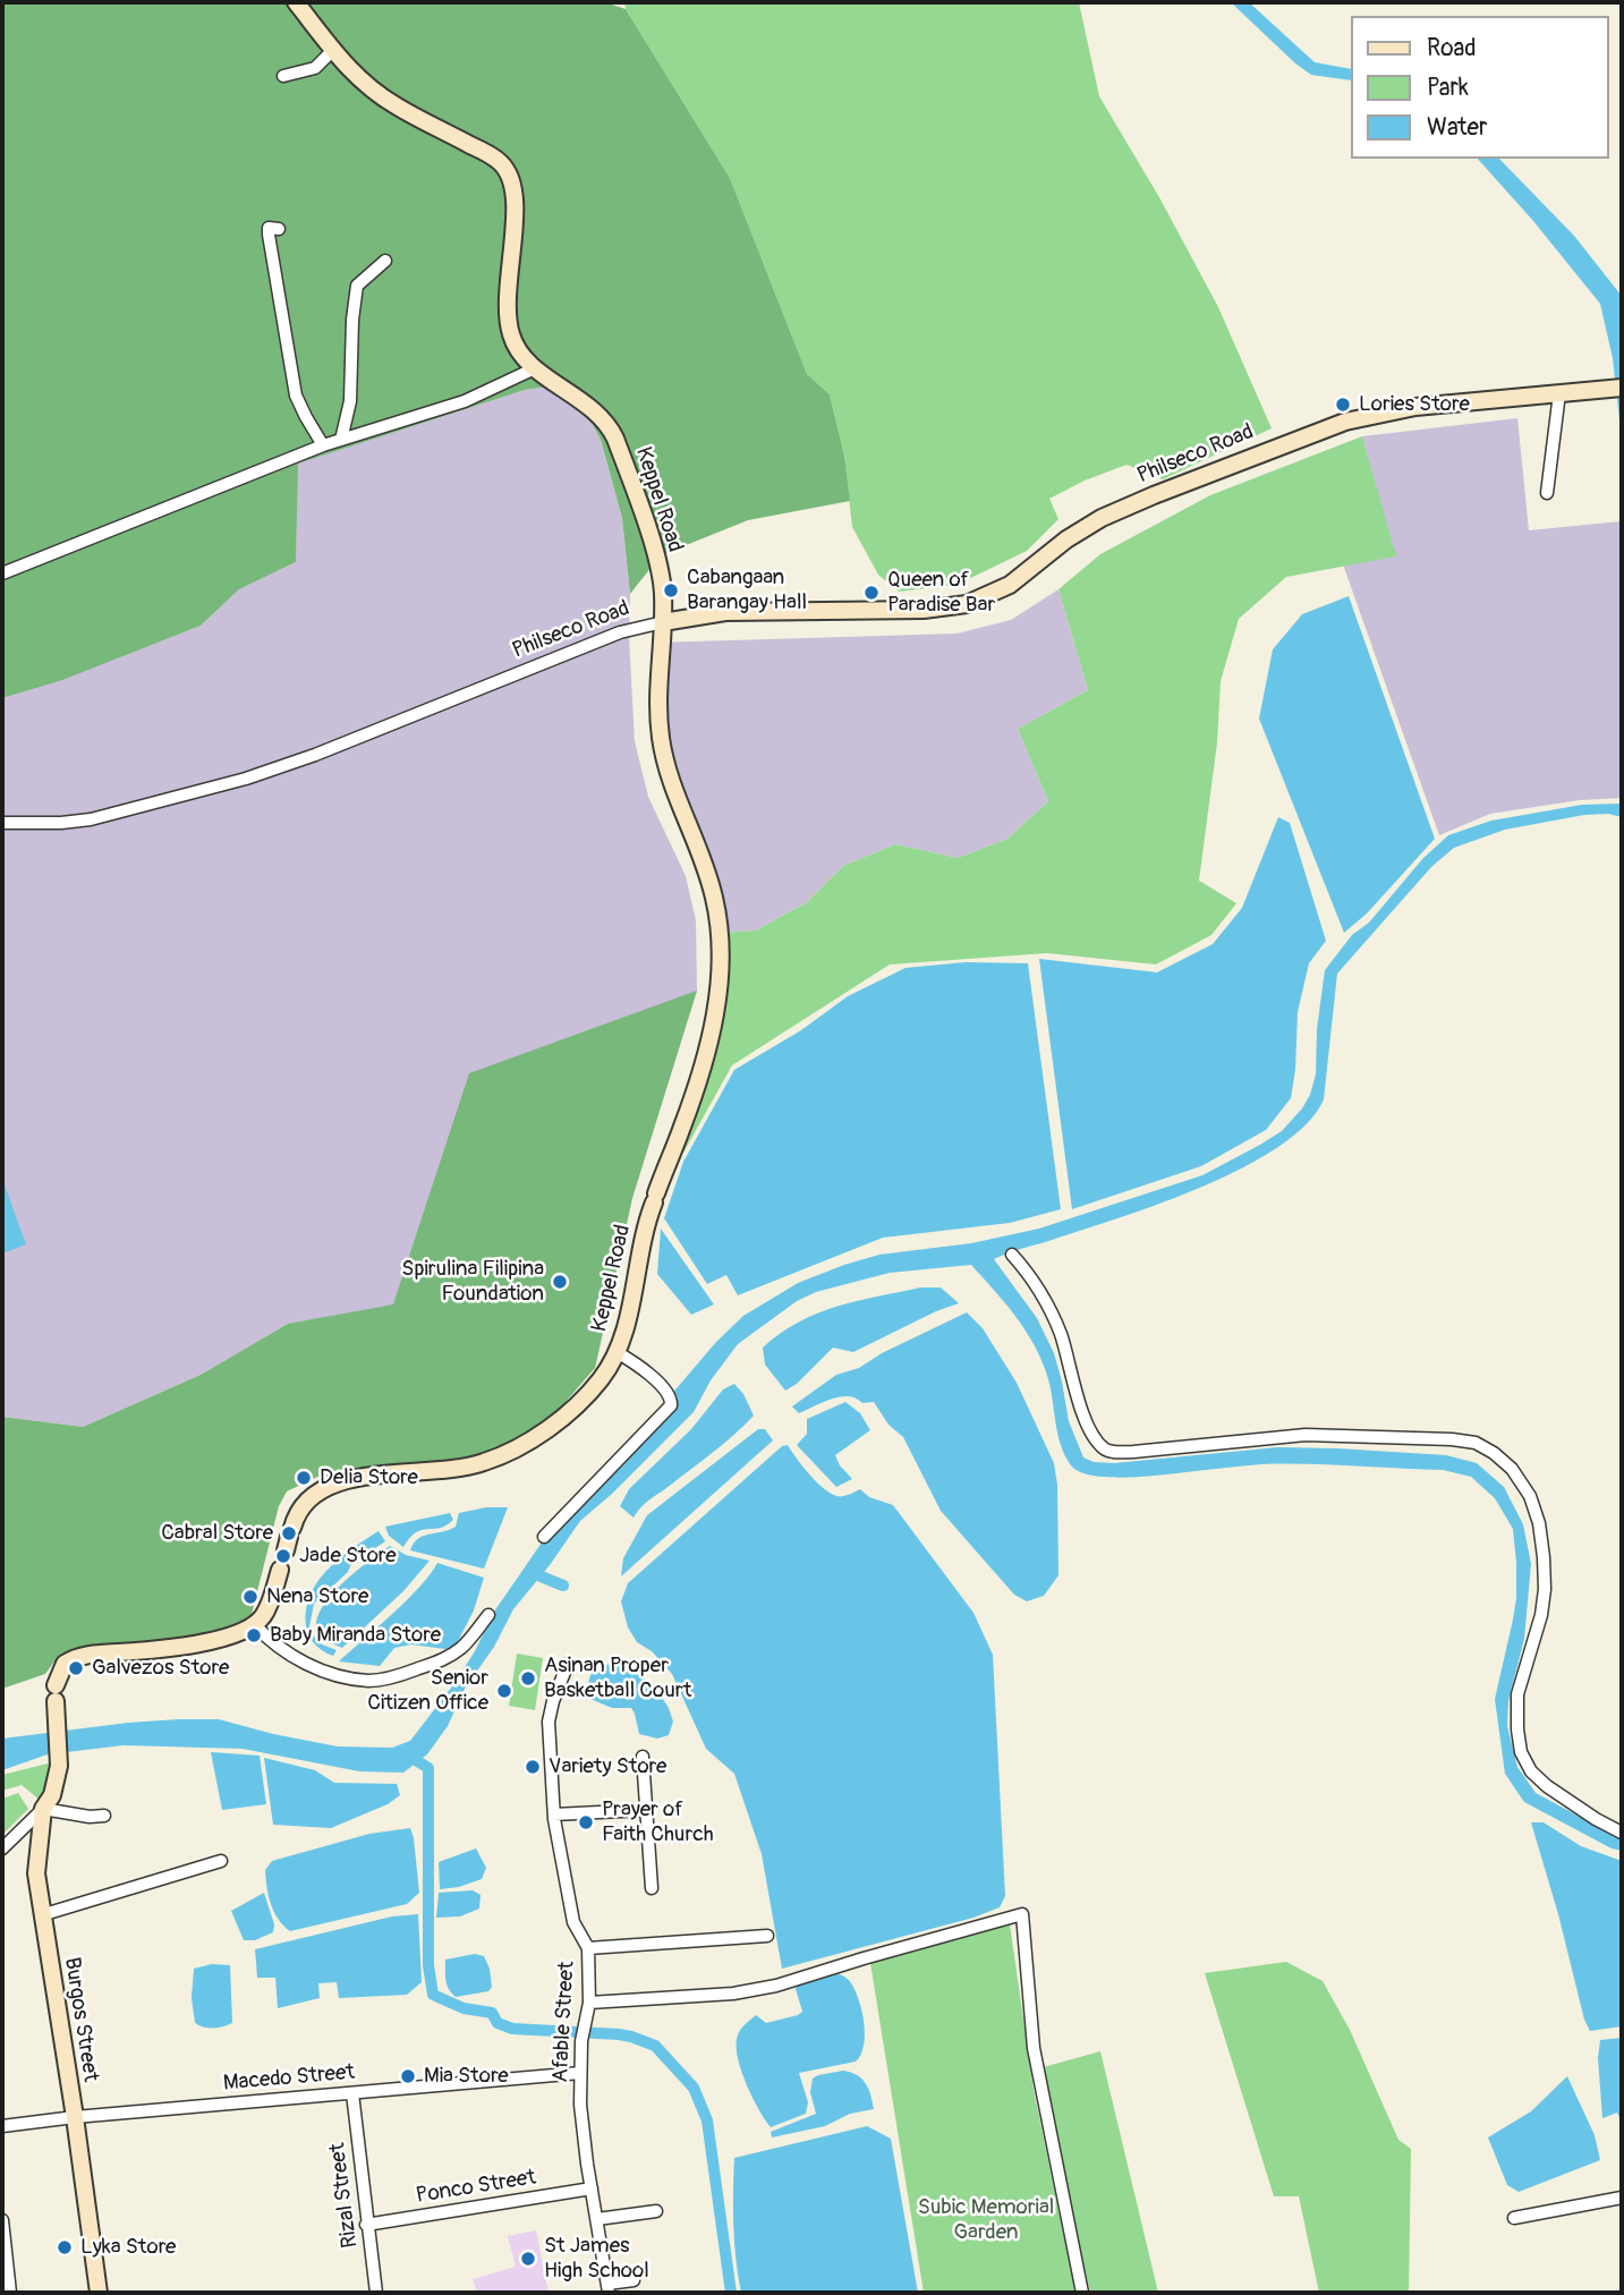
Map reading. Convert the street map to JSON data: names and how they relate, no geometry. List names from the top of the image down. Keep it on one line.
{"streets":{"street":["Philseco Road","Keppel Road","Burgos Street","Afable Street","Macedo Street","Ponco Street","Rizal Street"]},"crossings":[["Philseco Road","Keppel Road"],["Keppel Road","Burgos Street"],["Burgos Street","Macedo Street"],["Afable Street","Macedo Street"],["Afable Street","Ponco Street"],["Macedo Street","Rizal Street"],["Ponco Street","Rizal Street"]],"parks":["Subic Memorial Garden"],"places":["Lories Store","Cabangaan Barangay Hall","Queen of Paradise Bar","Spirulina Filipina Foundation","Delia Store","Cabral Store","Jade Store","Nena Store","Baby Miranda Store","Galvezos Store","Asinan Proper Basketball Court","Senior Citizen Office","Variety Store","Prayer of Faith Church","Mia Store","Lyka Store","St James High School"],"legend":["Road","Park","Water"]}
